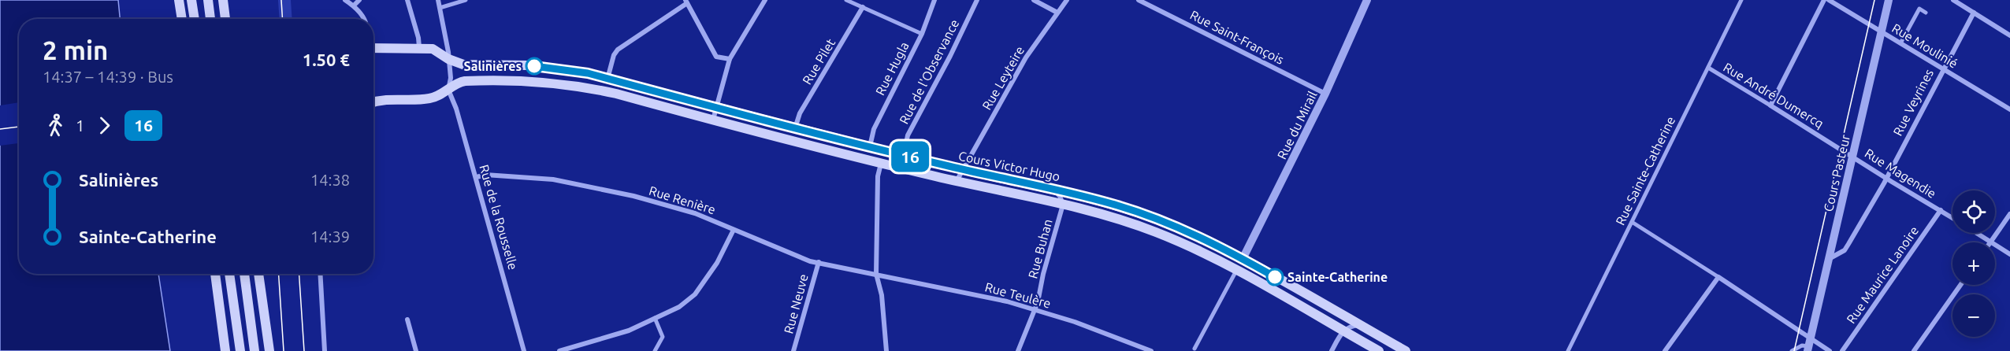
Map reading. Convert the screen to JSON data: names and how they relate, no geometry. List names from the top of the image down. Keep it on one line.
{"streets":{"main road":["Cours Victor Hugo"],"street":["Rue Saint-François","Rue Moulinié","Rue Pilet","Rue Hugla","Rue de l'Observance","Rue Leyteire","Rue André Dumercq","Rue Veyrines","Rue du Mirail","Rue Sainte-Catherine","Cours Pasteur","Rue Magendie","Rue Renière","Rue de la Rousselle","Rue Buhan","Rue Maurice Lanoire","Rue Teulère","Rue Neuve"]},"crossings":[["Rue Saint-François","Rue du Mirail"],["Rue Moulinié","Rue Veyrines"],["Rue Moulinié","Cours Pasteur"],["Rue Pilet","Cours Victor Hugo"],["Rue Hugla","Cours Victor Hugo"],["Rue de l'Observance","Cours Victor Hugo"],["Rue Leyteire","Cours Victor Hugo"],["Rue André Dumercq","Rue Sainte-Catherine"],["Rue André Dumercq","Cours Pasteur"],["Rue André Dumercq","Rue Magendie"],["Rue Veyrines","Cours Pasteur"],["Rue Veyrines","Rue Magendie"],["Rue du Mirail","Cours Victor Hugo"],["Cours Victor Hugo","Rue de la Rousselle"],["Cours Victor Hugo","Rue Buhan"],["Cours Pasteur","Rue Magendie"],["Rue Magendie","Rue Maurice Lanoire"],["Rue Renière","Rue de la Rousselle"],["Rue Renière","Rue Teulère"],["Rue Renière","Rue Neuve"],["Rue Buhan","Rue Teulère"]],"places":["Salinières","Sainte-Catherine"],"lines":["bus line 16"],"page":{"on_map":"16","heading":["2 min","14:37 – 14:39 · Bus","1.50 €"],"legs":["1","16"],"list":[{"name":"Salinières","value":"14:38"},{"name":"Sainte-Catherine","value":"14:39"}],"map_buttons":["+","−"]}}
